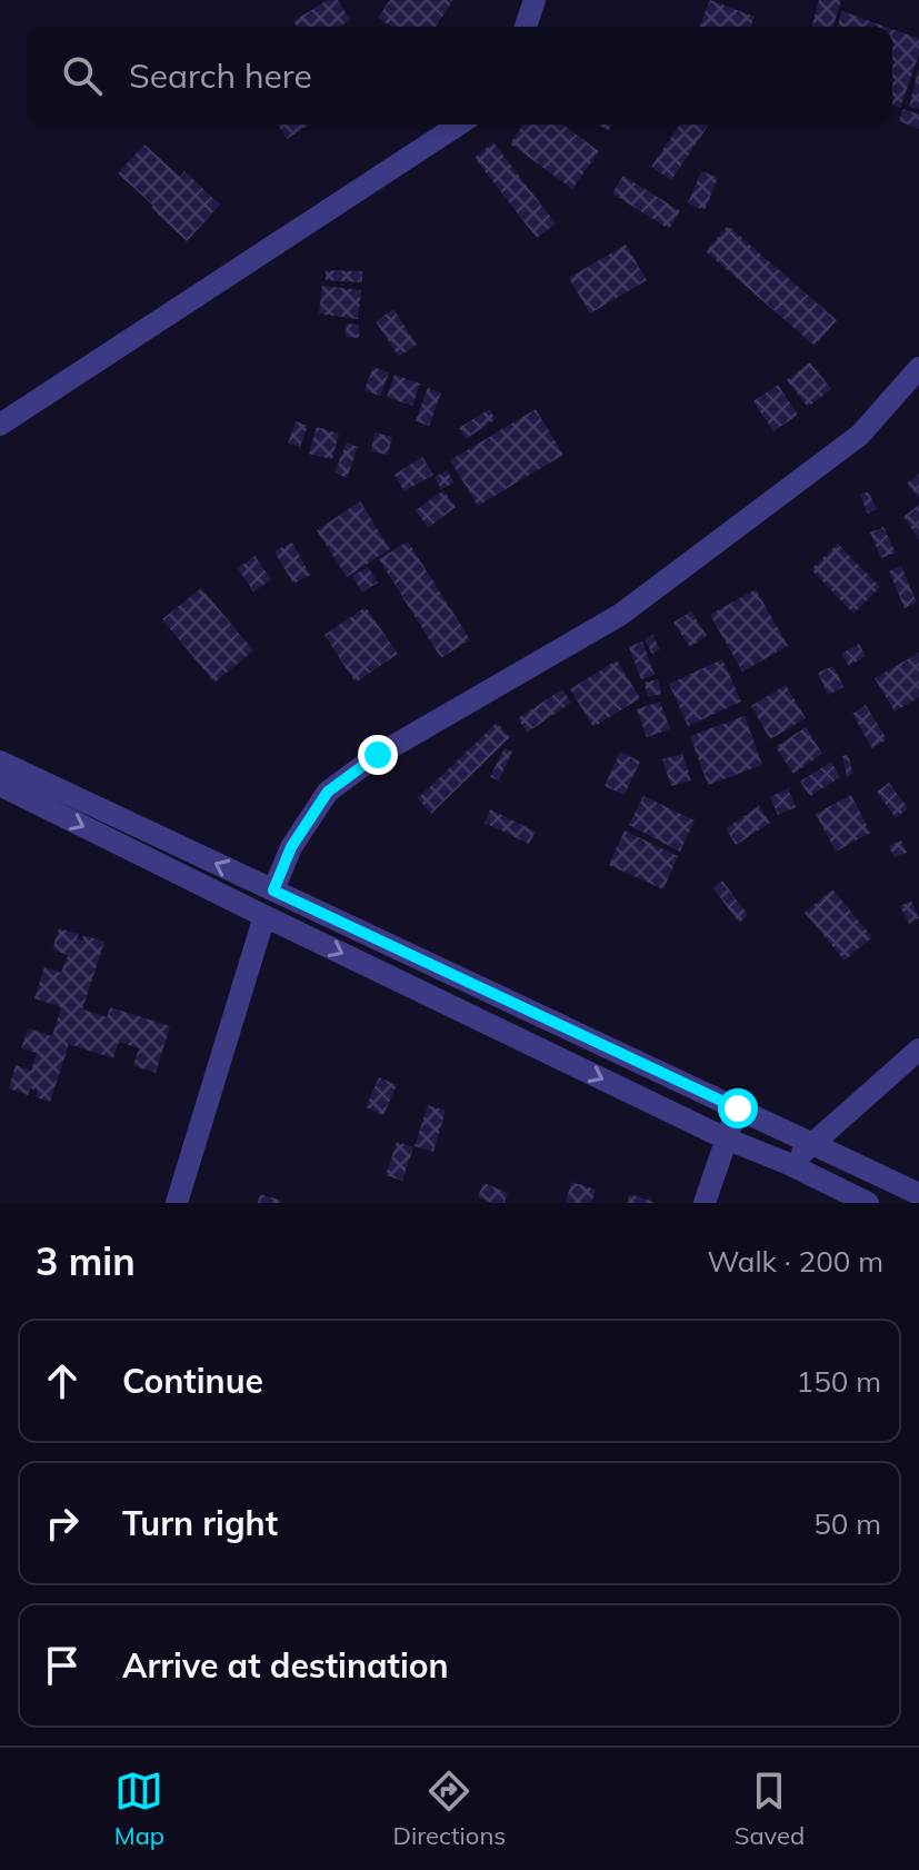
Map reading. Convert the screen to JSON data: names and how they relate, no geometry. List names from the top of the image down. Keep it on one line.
{"page":{"search":"Search here","heading":["3 min","Walk · 200 m"],"list":[["Continue","150 m"],["Turn right","50 m"],"Arrive at destination"],"nav":["Map","Directions","Saved"]}}
